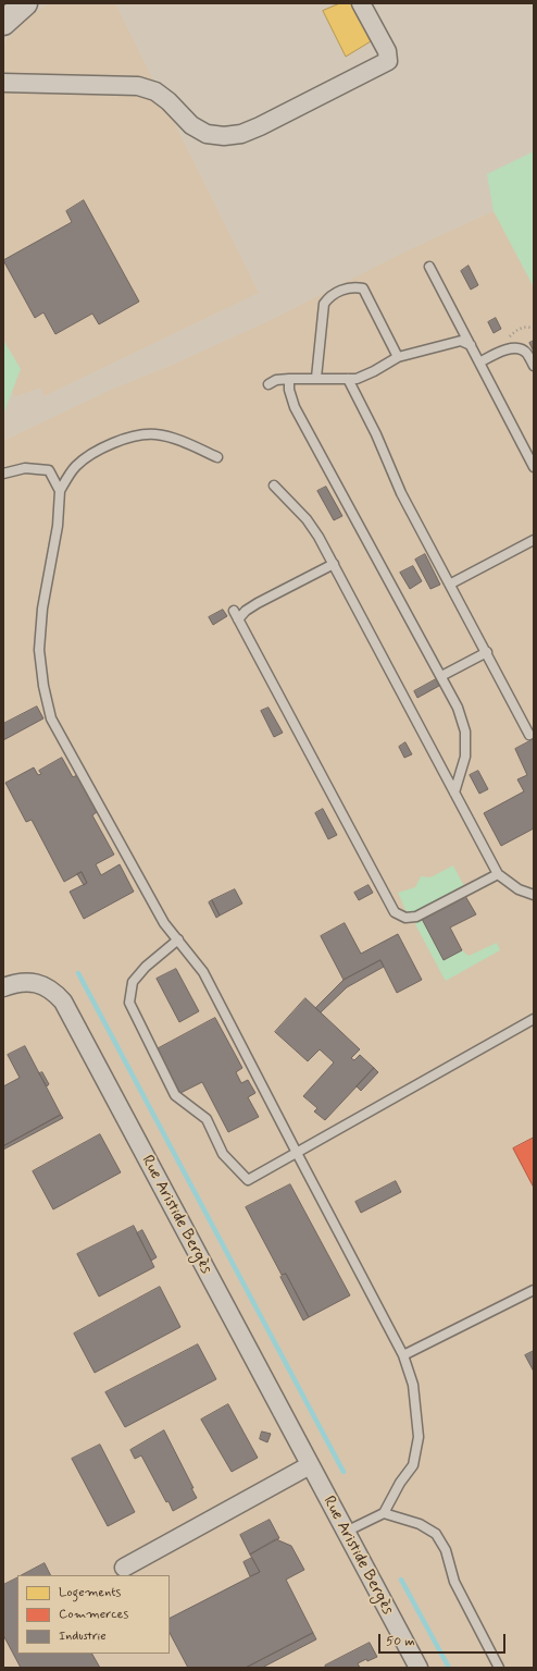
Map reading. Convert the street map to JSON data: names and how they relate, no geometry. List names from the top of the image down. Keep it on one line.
{"streets":{"street":["Rue Aristide Bergès"]},"legend":["Logements","Commerces","Industrie"],"scale_bar":"50 m"}
